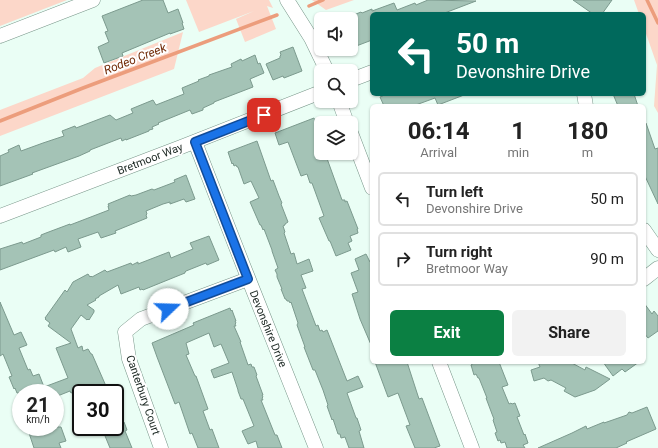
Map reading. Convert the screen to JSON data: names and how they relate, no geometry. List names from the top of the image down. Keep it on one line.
{"streets":{"street":["Bretmoor Way","Devonshire Drive","Canterbury Court"]},"crossings":[["Bretmoor Way","Devonshire Drive"],["Devonshire Drive","Canterbury Court"]],"water":["Rodeo Creek"],"page":{"turn":["50 m","Devonshire Drive"],"eta":["06:14","Arrival","1","min","180","m"],"list":[{"name":"Turn left","note":"Devonshire Drive","value":"50 m"},{"name":"Turn right","note":"Bretmoor Way","value":"90 m"}],"buttons":["Exit","Share"],"speed":"21 km/h","limit":"30"}}
